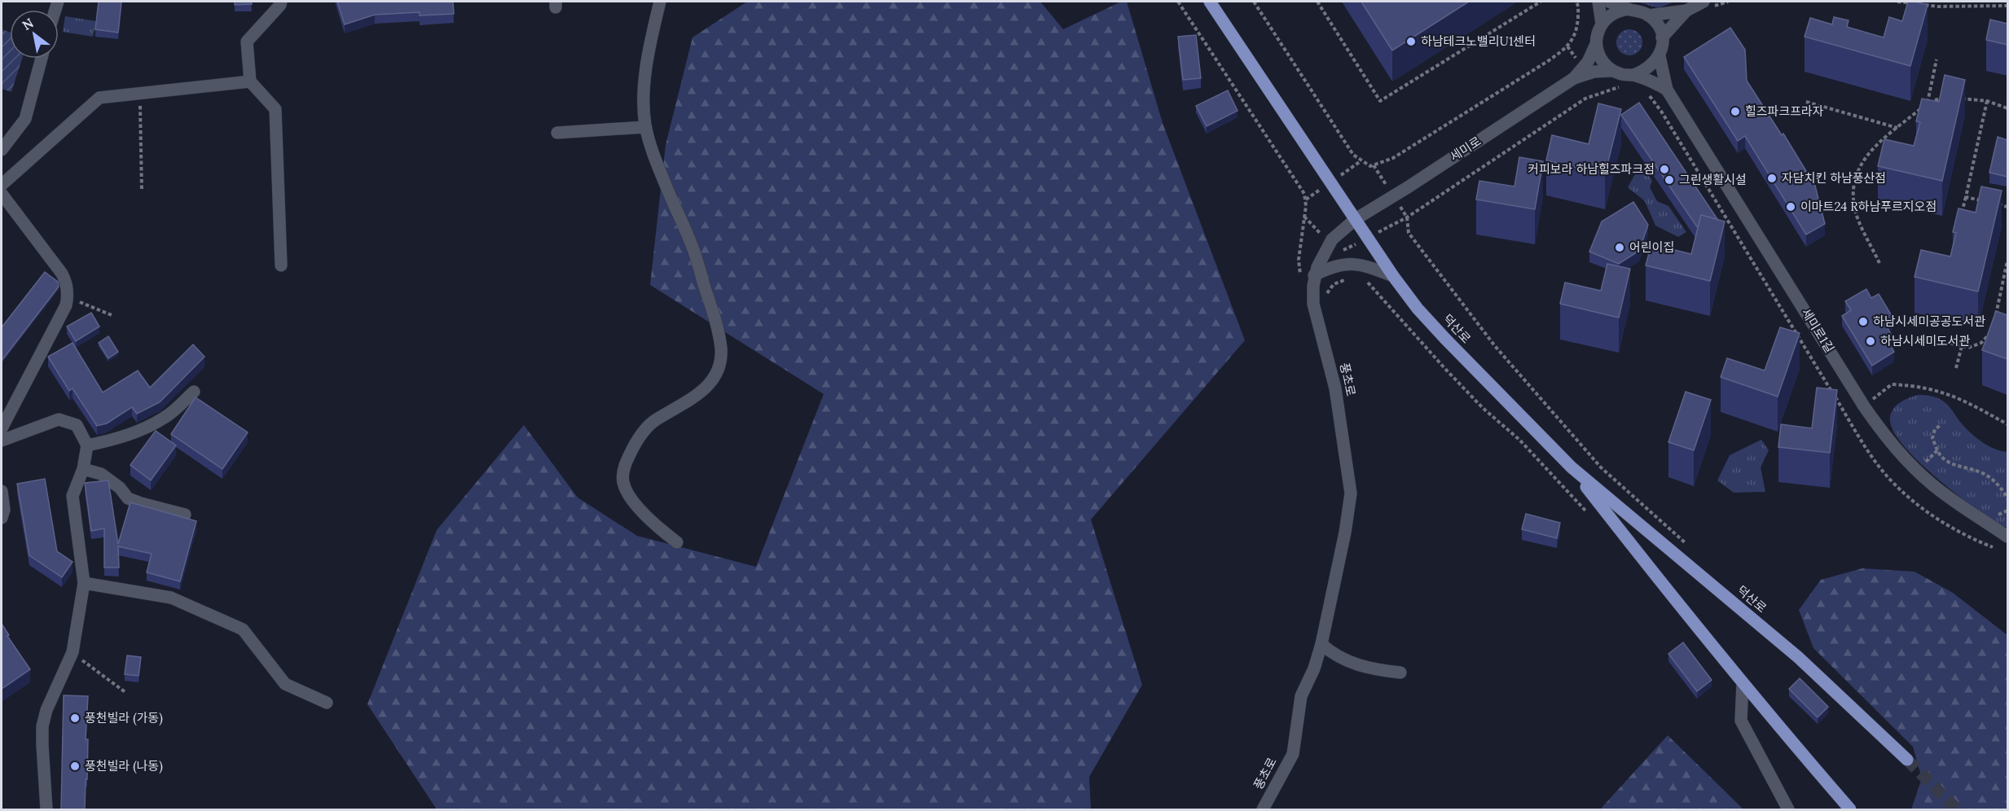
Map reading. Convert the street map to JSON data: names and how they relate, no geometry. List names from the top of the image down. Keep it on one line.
{"streets":{"main road":["덕산로"],"street":["세미로","세미로1길","풍초로"]},"crossings":[["세미로","덕산로"],["세미로","풍초로"],["덕산로","풍초로"]],"places":["하남테크노밸리U1센터","힐즈파크프라자","커피보라 하남힐즈파크점","자담치킨 하남풍산점","그린생활시설","이마트24 R하남푸르지오점","어린이집","하남시세미공공도서관","하남시세미도서관","풍천빌라 (가동)","풍천빌라 (나동)"],"north":"top left"}
